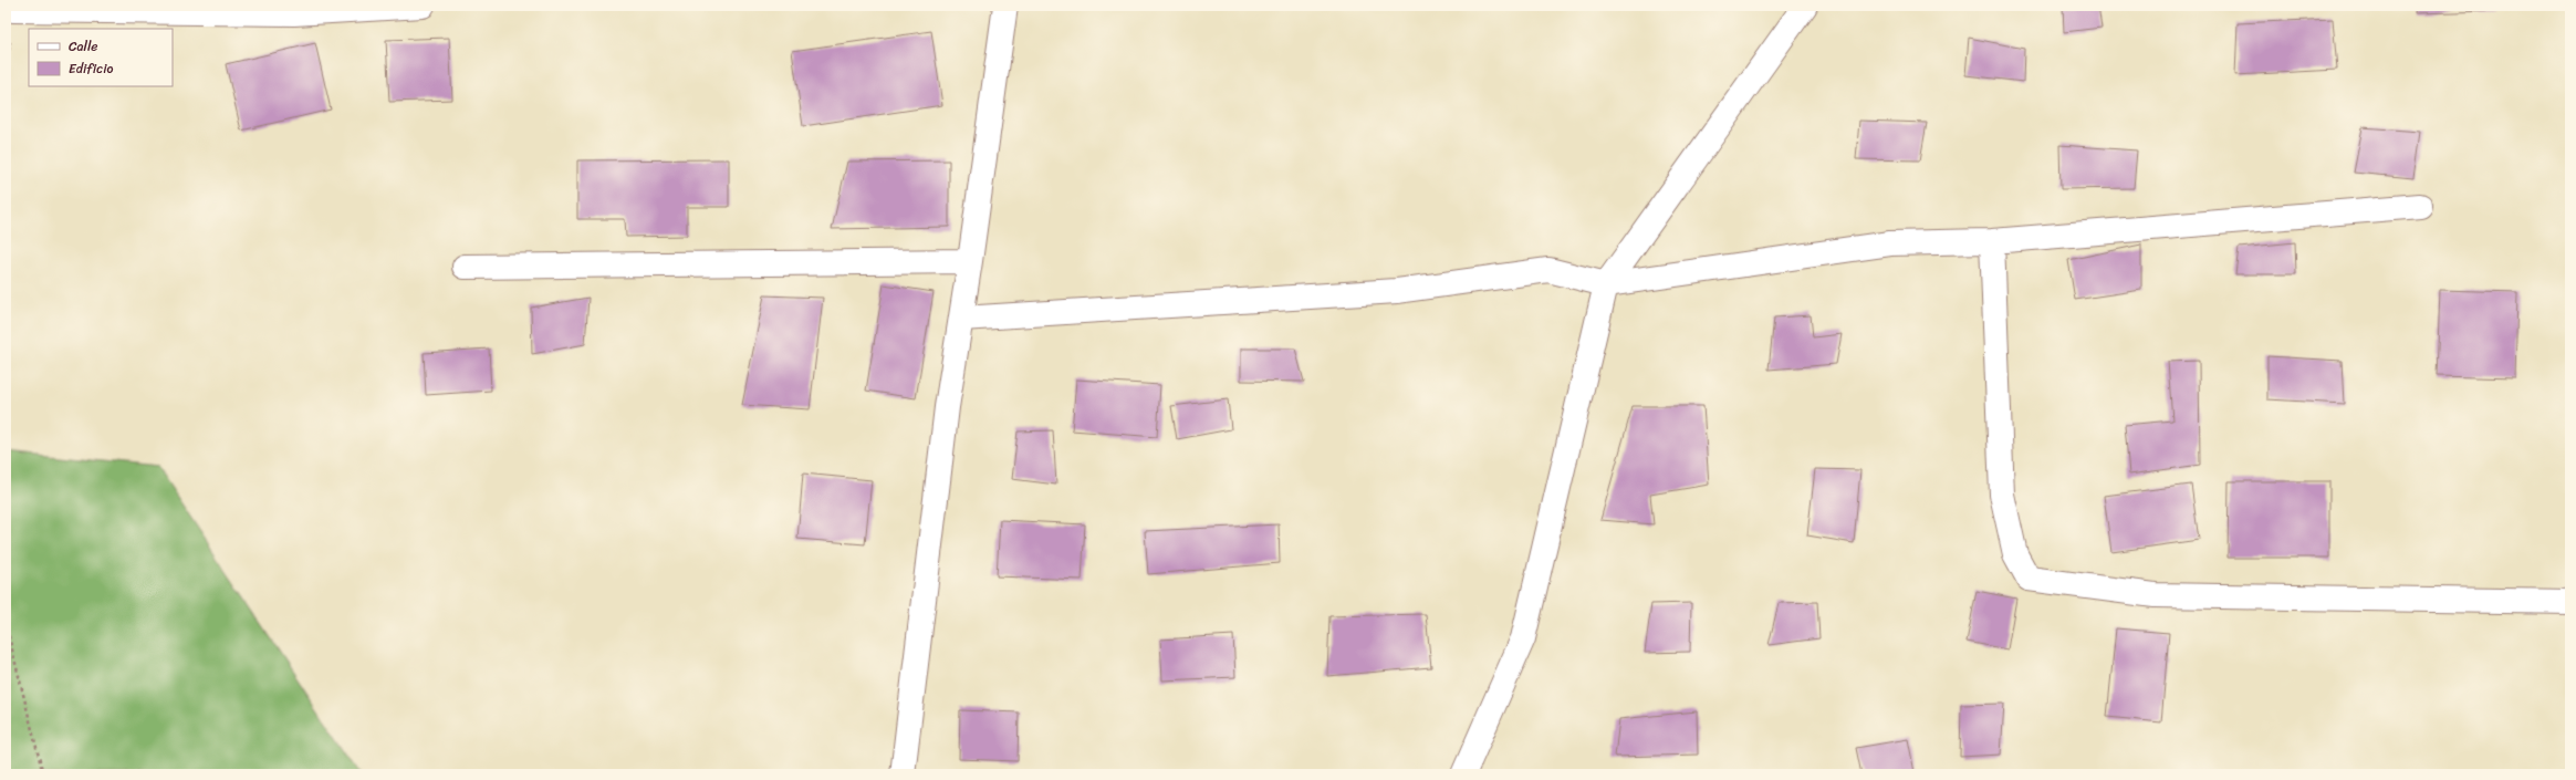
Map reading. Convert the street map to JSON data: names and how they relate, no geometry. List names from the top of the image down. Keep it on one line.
{"legend":["Calle","Edificio"]}
